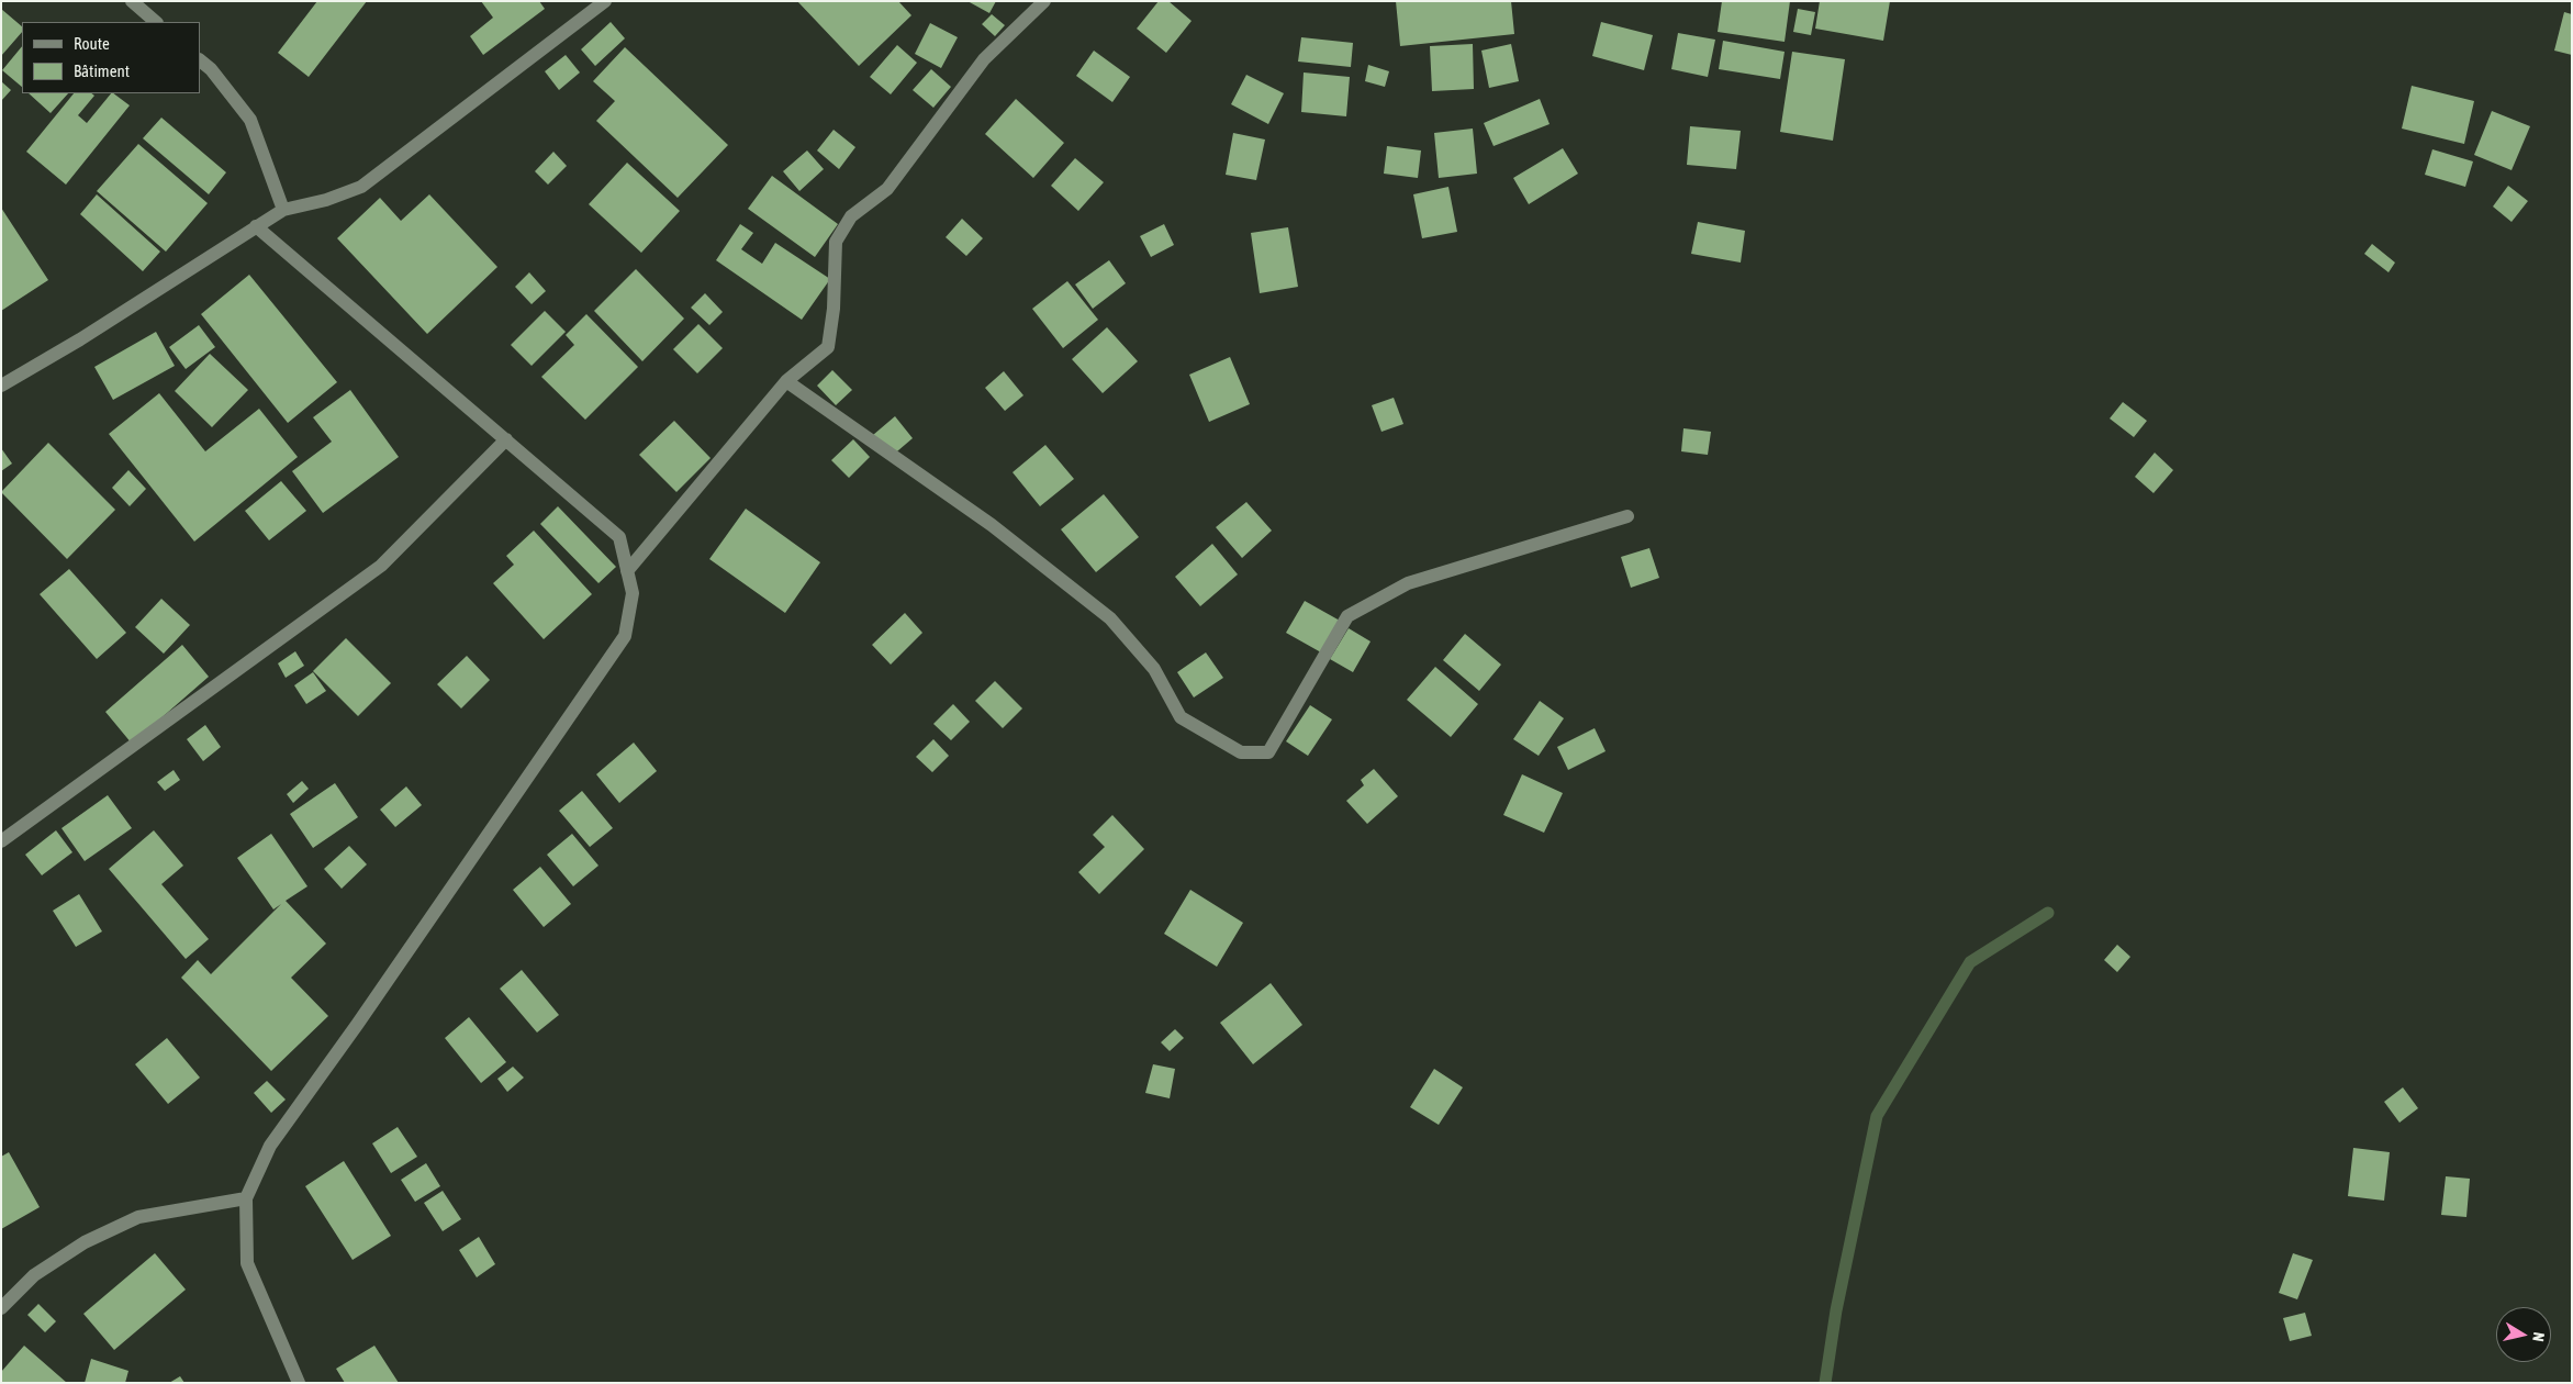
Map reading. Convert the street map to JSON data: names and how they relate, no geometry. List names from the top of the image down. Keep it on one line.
{"legend":["Route","Bâtiment"],"north":"right"}
